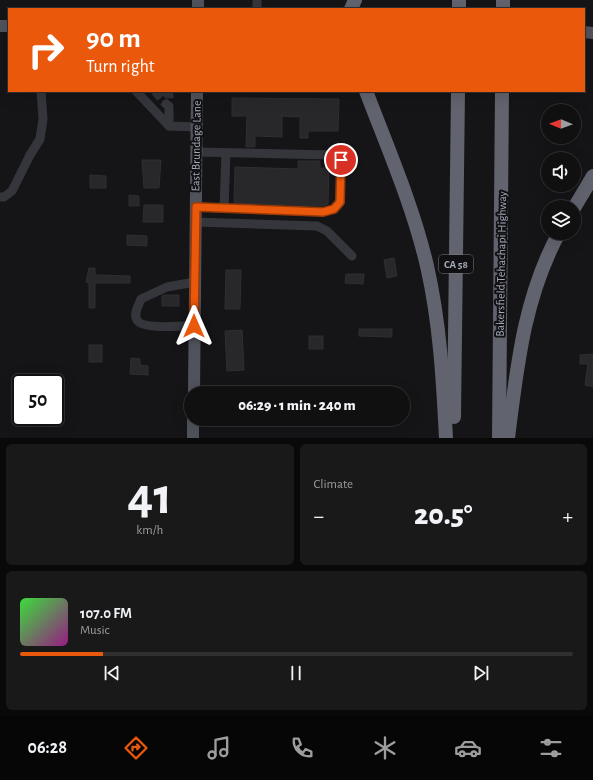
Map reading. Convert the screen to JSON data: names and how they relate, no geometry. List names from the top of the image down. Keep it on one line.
{"streets":{"highway":["CA 58","Bakersfield Tehachapi Highway"],"main road":["East Brundage Lane"]},"north":"left","page":{"turn":["90 m","Turn right"],"limit":"50","trip":"06:29 · 1 min · 240 m","tile":[["41","km/h"],"Climate"],"heat":["−","20.5°","+"],"song":["107.0 FM","Music"],"tabs":"06:28"}}
